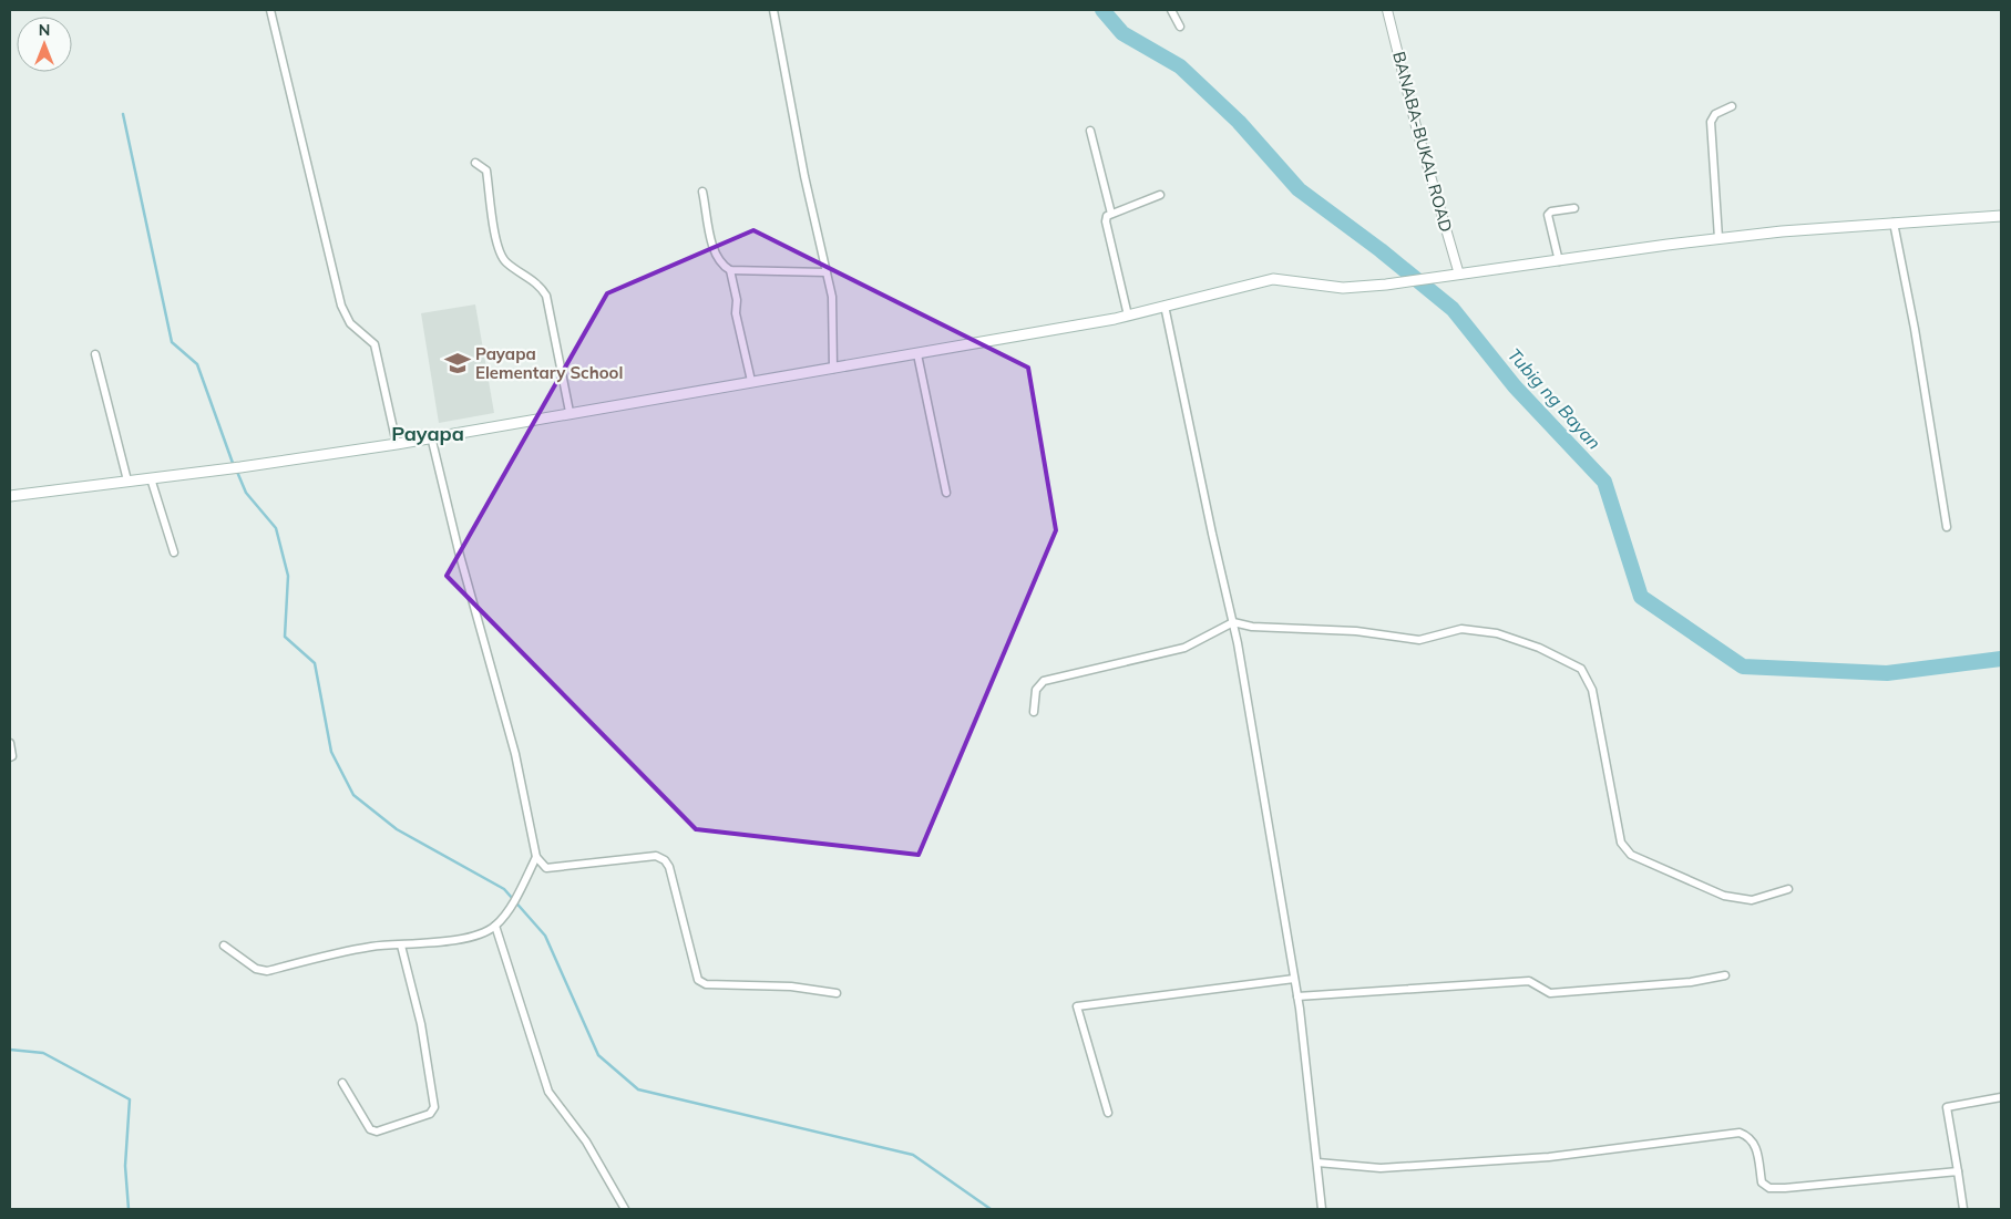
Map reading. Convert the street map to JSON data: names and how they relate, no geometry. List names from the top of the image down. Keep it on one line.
{"streets":{"street":["BANABA-BUKAL ROAD"]},"districts":["Payapa"],"water":["Tubig ng Bayan"],"places":{"school or university":["Payapa Elementary School"]},"north":"top"}
